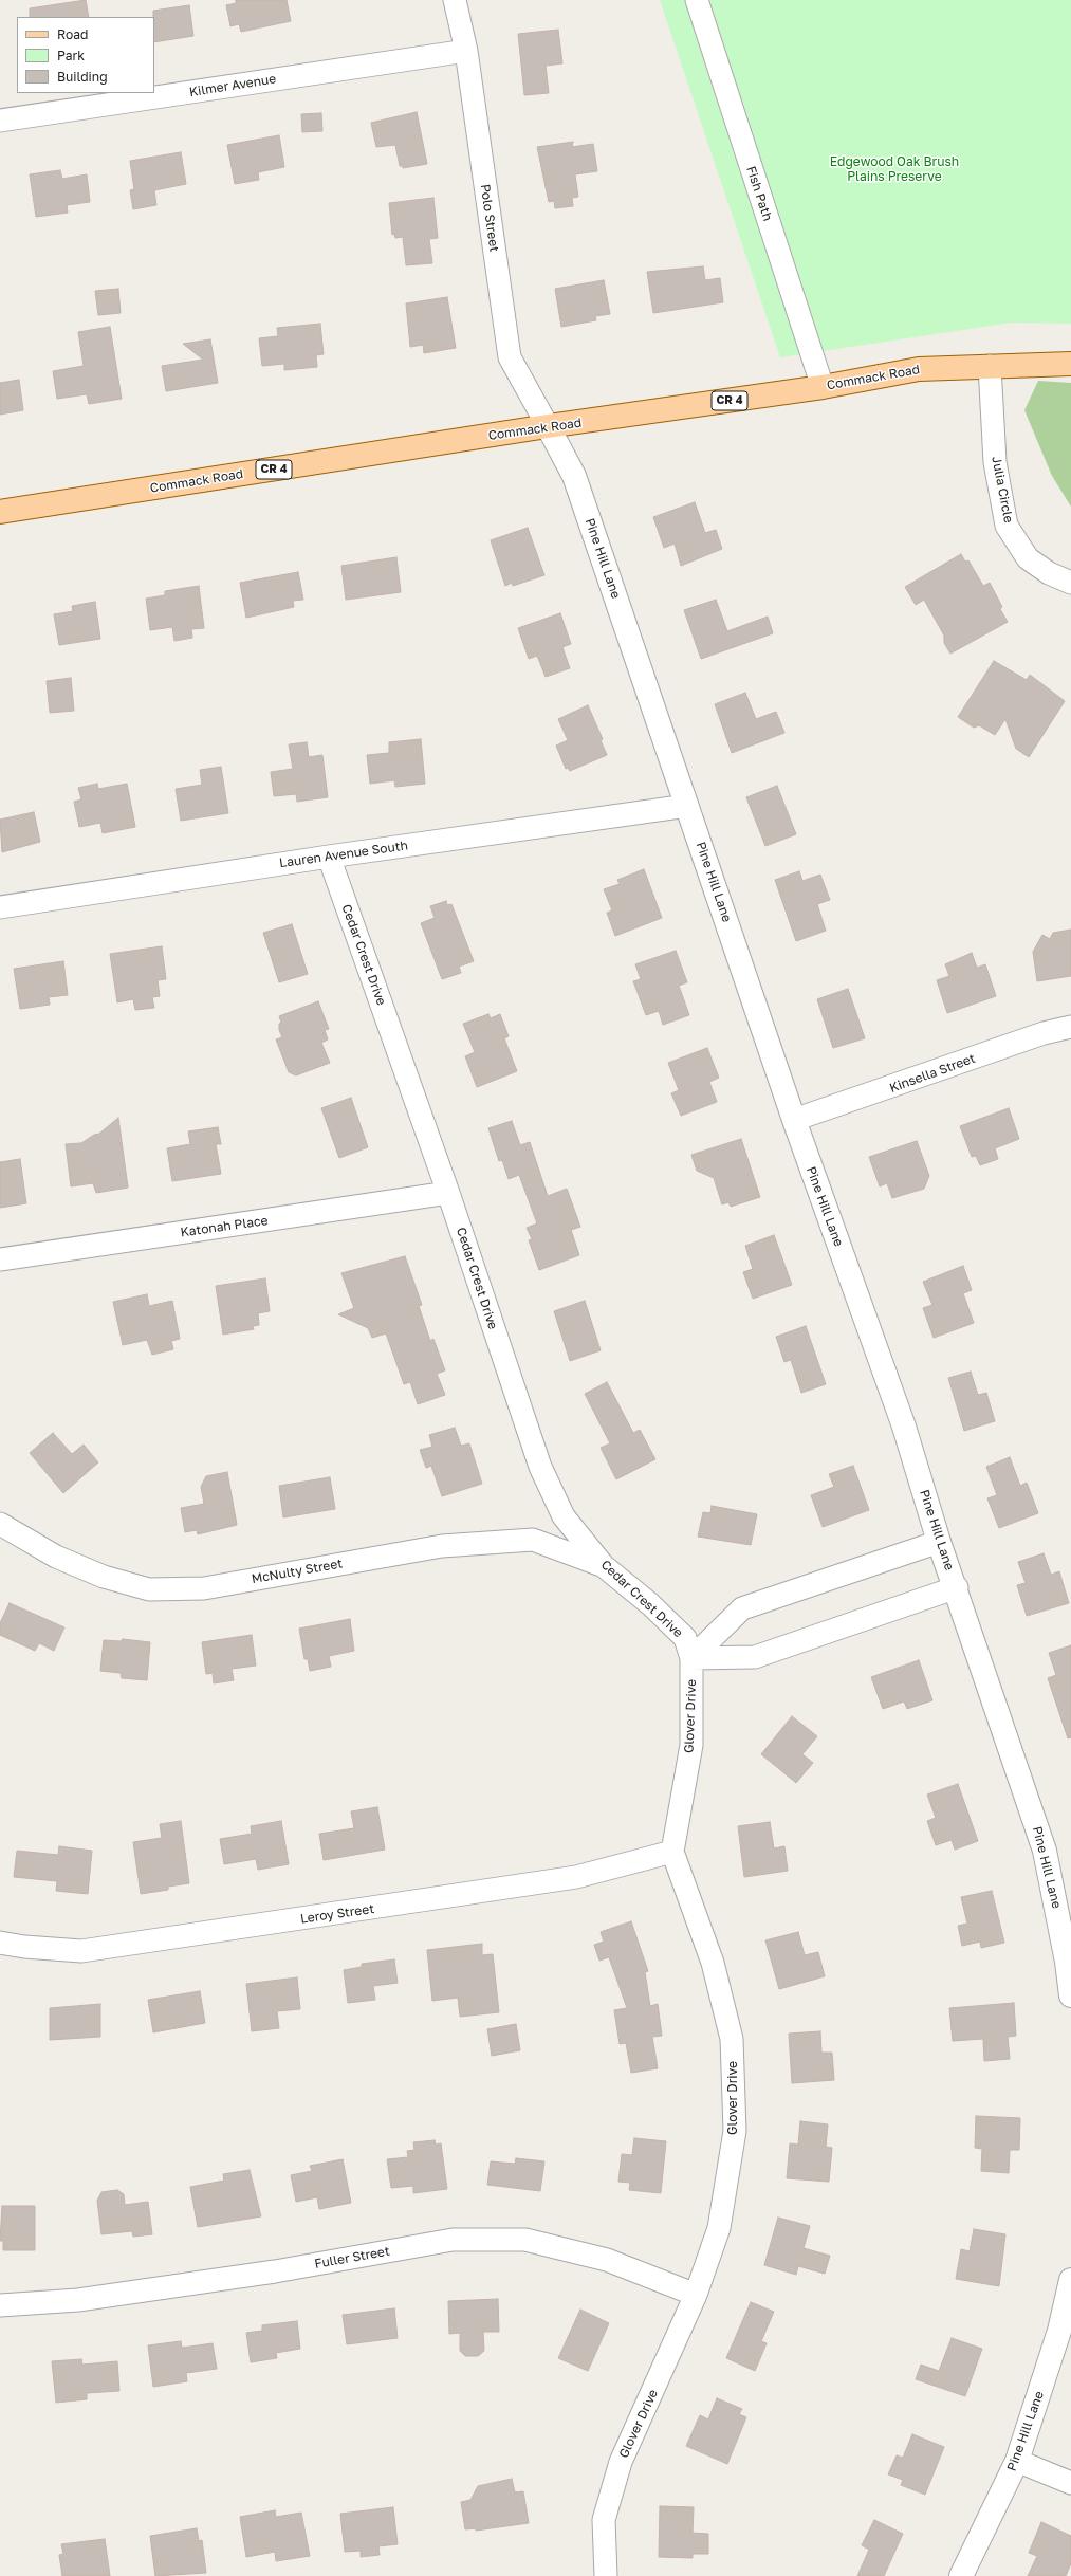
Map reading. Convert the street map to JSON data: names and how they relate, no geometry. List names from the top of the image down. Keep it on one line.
{"streets":{"main road":["Commack Road","CR 4"],"street":["Kilmer Avenue","Fish Path","Polo Street","Julia Circle","Pine Hill Lane","Lauren Avenue South","Cedar Crest Drive","Kinsella Street","Katonah Place","McNulty Street","Glover Drive","Leroy Street","Fuller Street"]},"crossings":[["Kilmer Avenue","Polo Street"],["Fish Path","Commack Road"],["Polo Street","Commack Road"],["Polo Street","Pine Hill Lane"],["Commack Road","Julia Circle"],["Commack Road","Pine Hill Lane"],["Pine Hill Lane","Lauren Avenue South"],["Pine Hill Lane","Kinsella Street"],["Lauren Avenue South","Cedar Crest Drive"],["Cedar Crest Drive","Katonah Place"],["Cedar Crest Drive","McNulty Street"],["Cedar Crest Drive","Glover Drive"],["Glover Drive","Leroy Street"],["Glover Drive","Fuller Street"]],"parks":["Edgewood Oak Brush Plains Preserve"],"legend":["Road","Park","Building"]}
